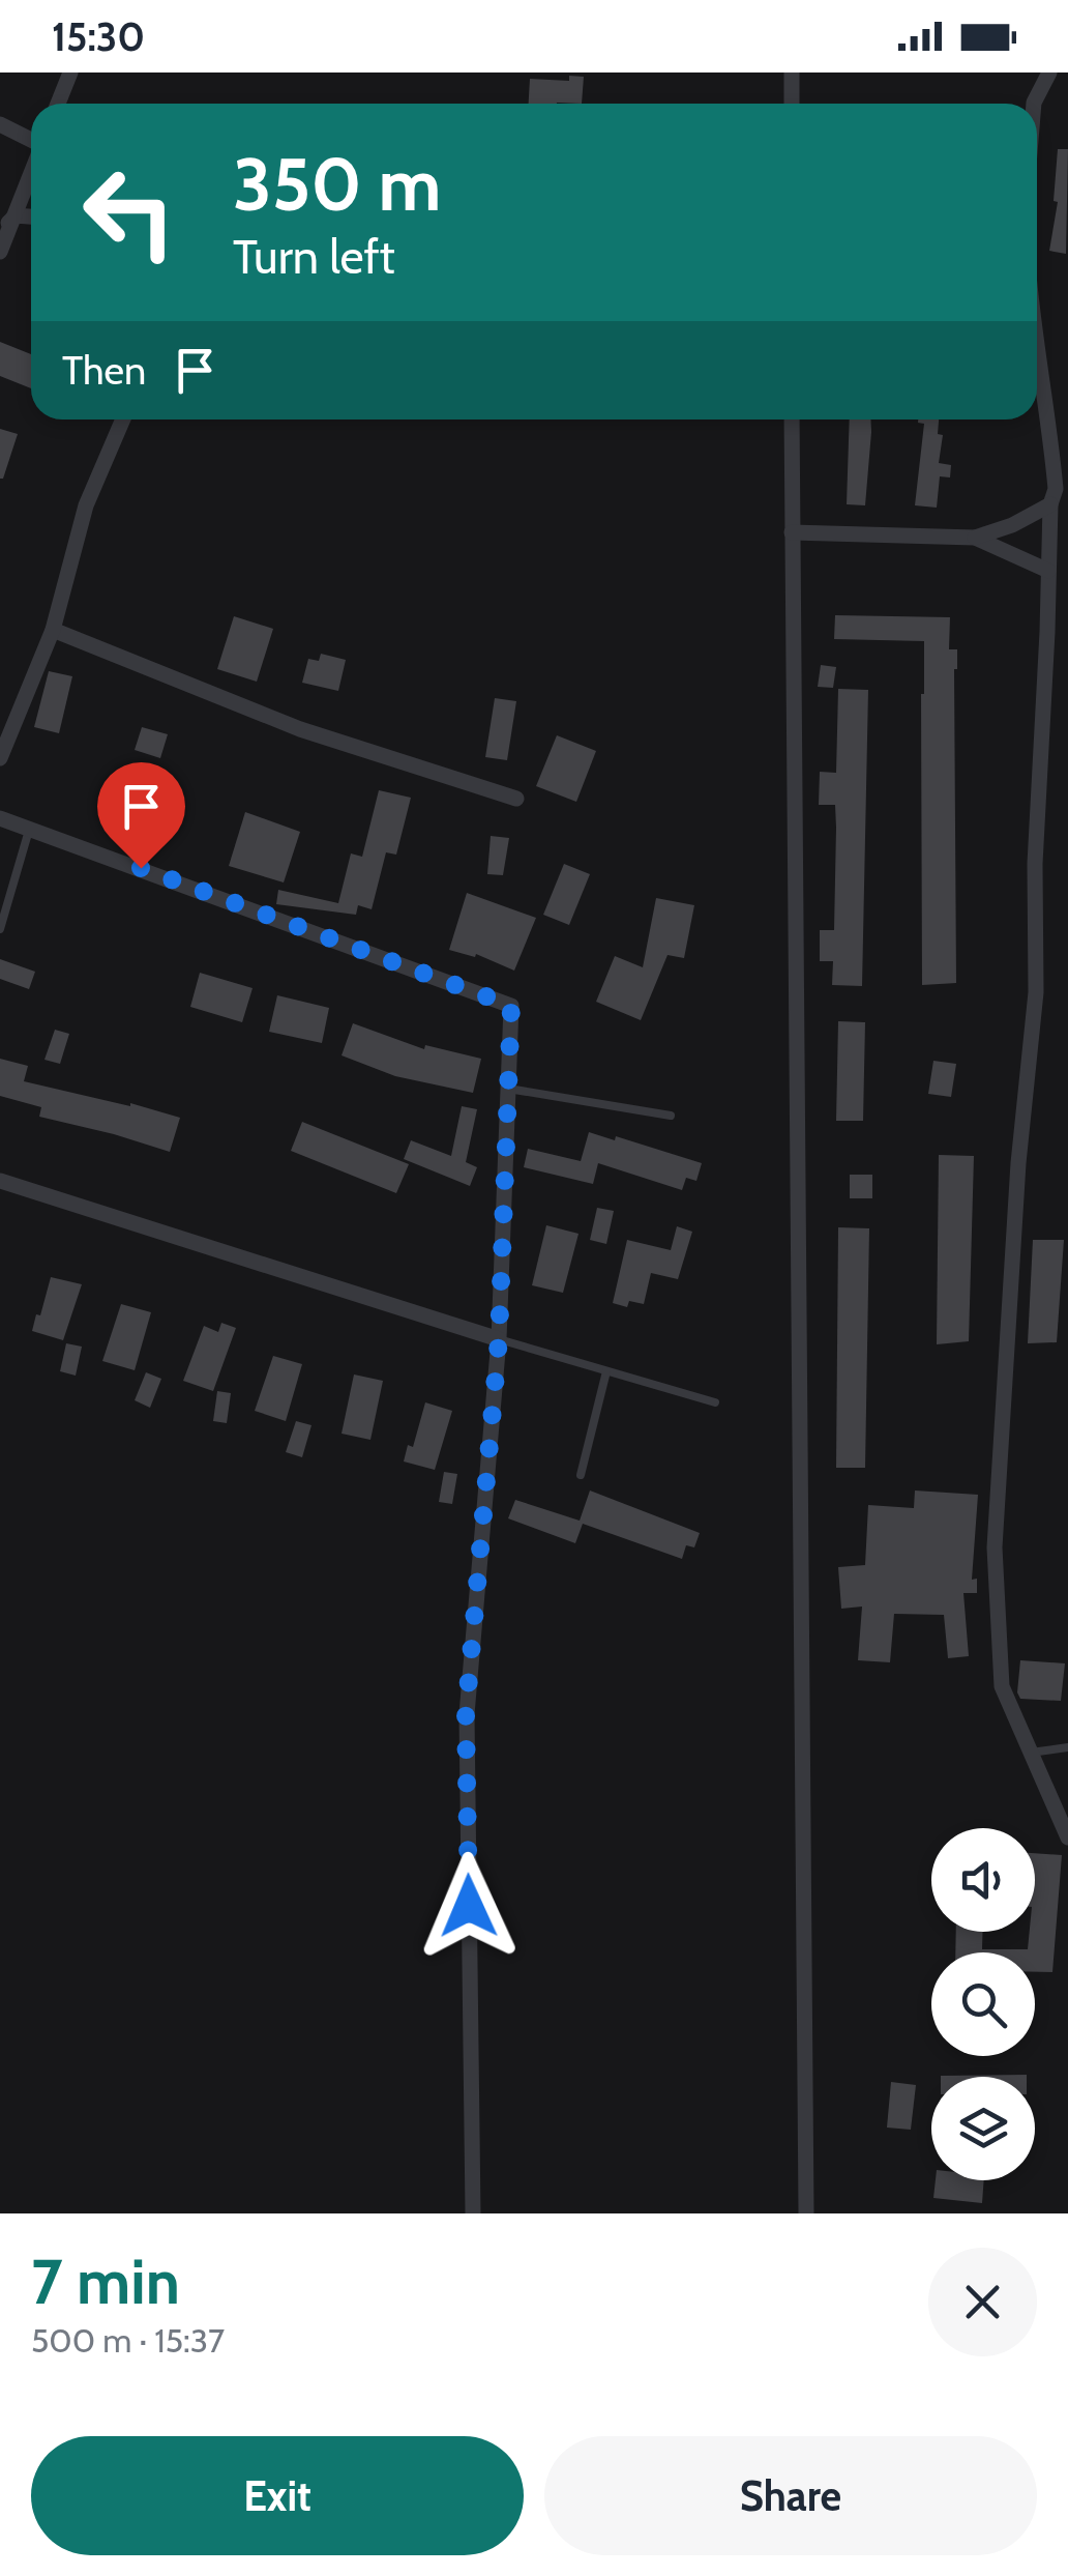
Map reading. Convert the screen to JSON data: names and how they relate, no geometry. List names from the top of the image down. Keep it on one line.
{"page":{"status":"15:30","turn":["350 m","Turn left"],"then":"Then","heading":["7 min","500 m · 15:37"],"buttons":["Exit","Share"]}}
